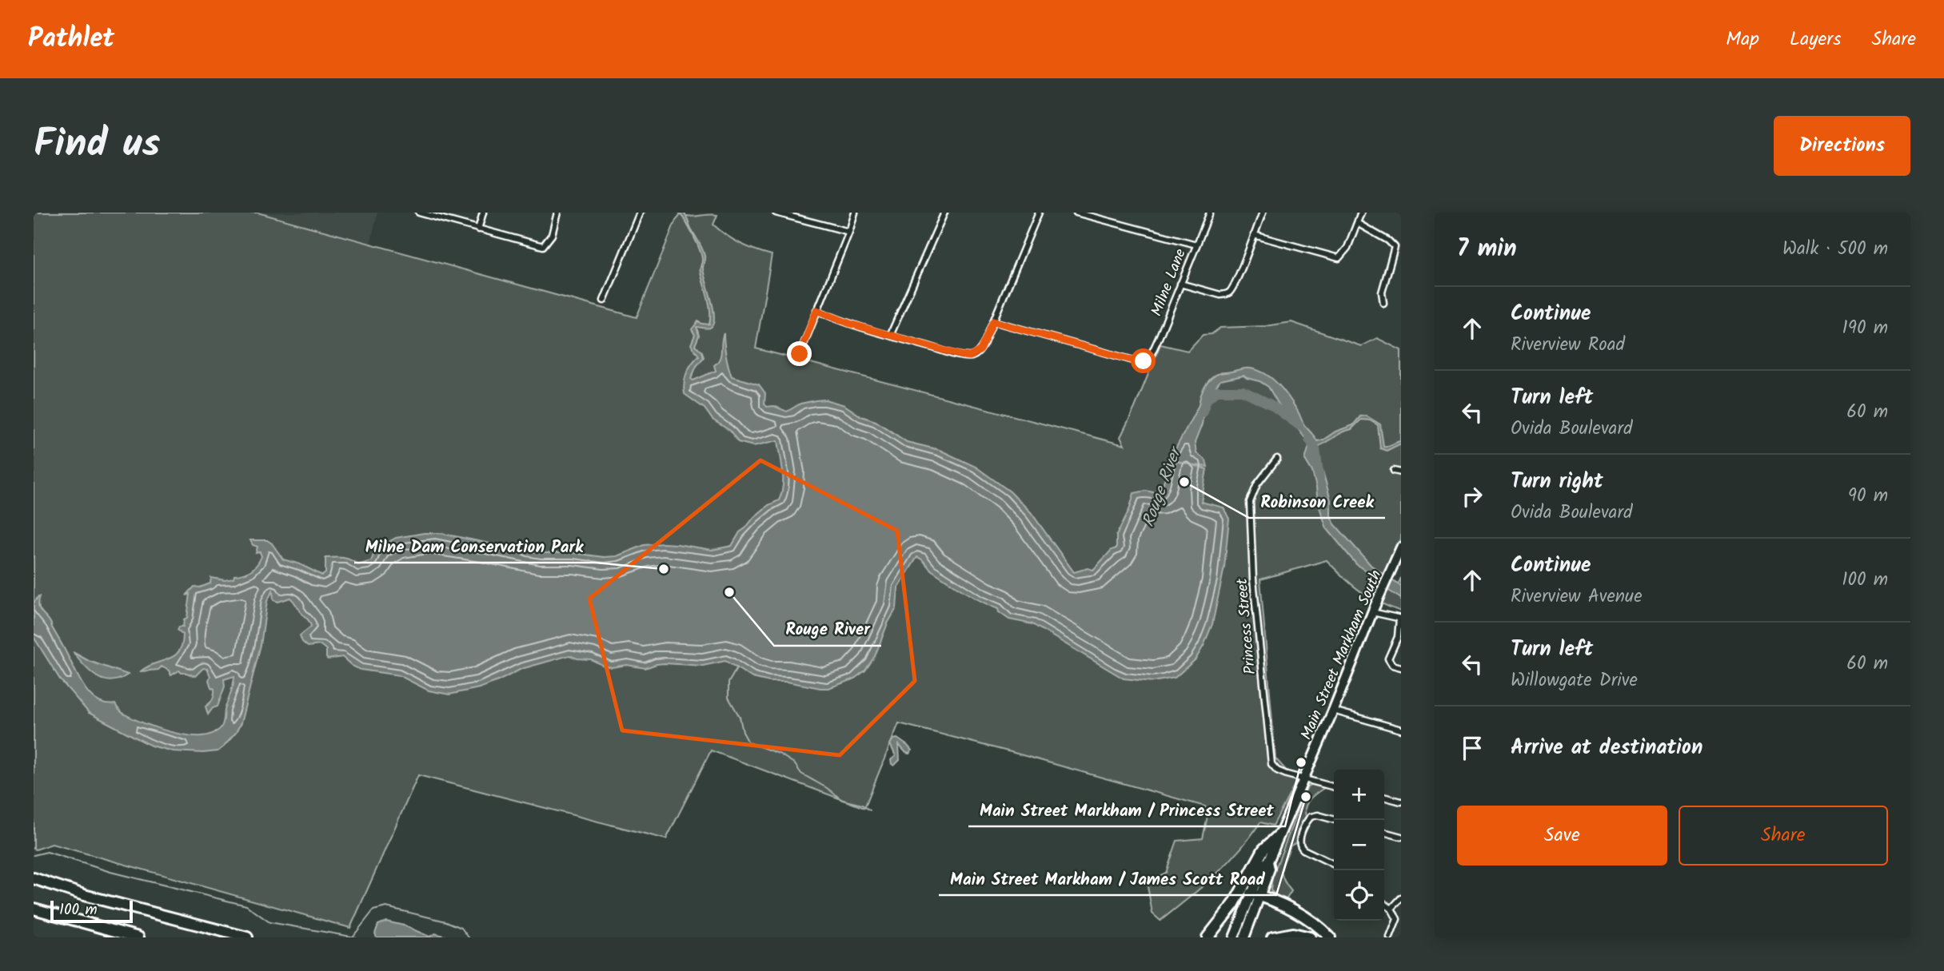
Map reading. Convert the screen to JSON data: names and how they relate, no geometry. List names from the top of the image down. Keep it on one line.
{"streets":{"main road":["Main Street Markham South"],"street":["Milne Lane","Princess Street"]},"crossings":[["Princess Street","Main Street Markham South"]],"water":["Rouge River"],"places":["Robinson Creek","Milne Dam Conservation Park","Rouge River","Main Street Markham / Princess Street","Main Street Markham / James Scott Road"],"scale_bar":"100 m","page":{"header":"Pathlet","nav":["Map","Layers","Share"],"title":"Find us","buttons":["Directions",["Save","Share"]],"heading":["7 min","Walk · 500 m"],"list":[["Continue","Riverview Road","190 m"],["Turn left","Ovida Boulevard","60 m"],["Turn right","Ovida Boulevard","90 m"],["Continue","Riverview Avenue","100 m"],["Turn left","Willowgate Drive","60 m"],"Arrive at destination"],"map_buttons":["+","−"],"scale":"100 m"}}
